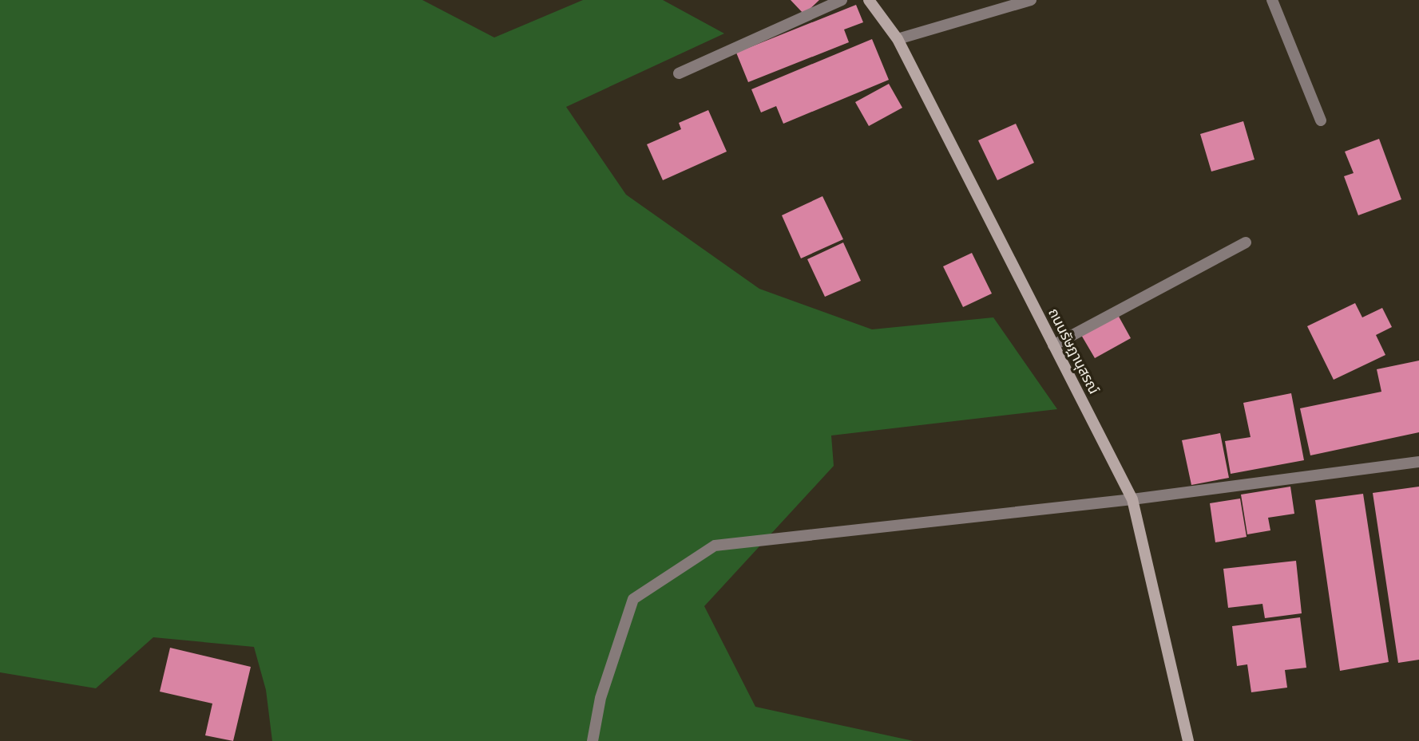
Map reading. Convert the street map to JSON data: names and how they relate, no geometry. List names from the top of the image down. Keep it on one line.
{"streets":{"street":["ถนนรัษฎานุสรณ์"]}}
